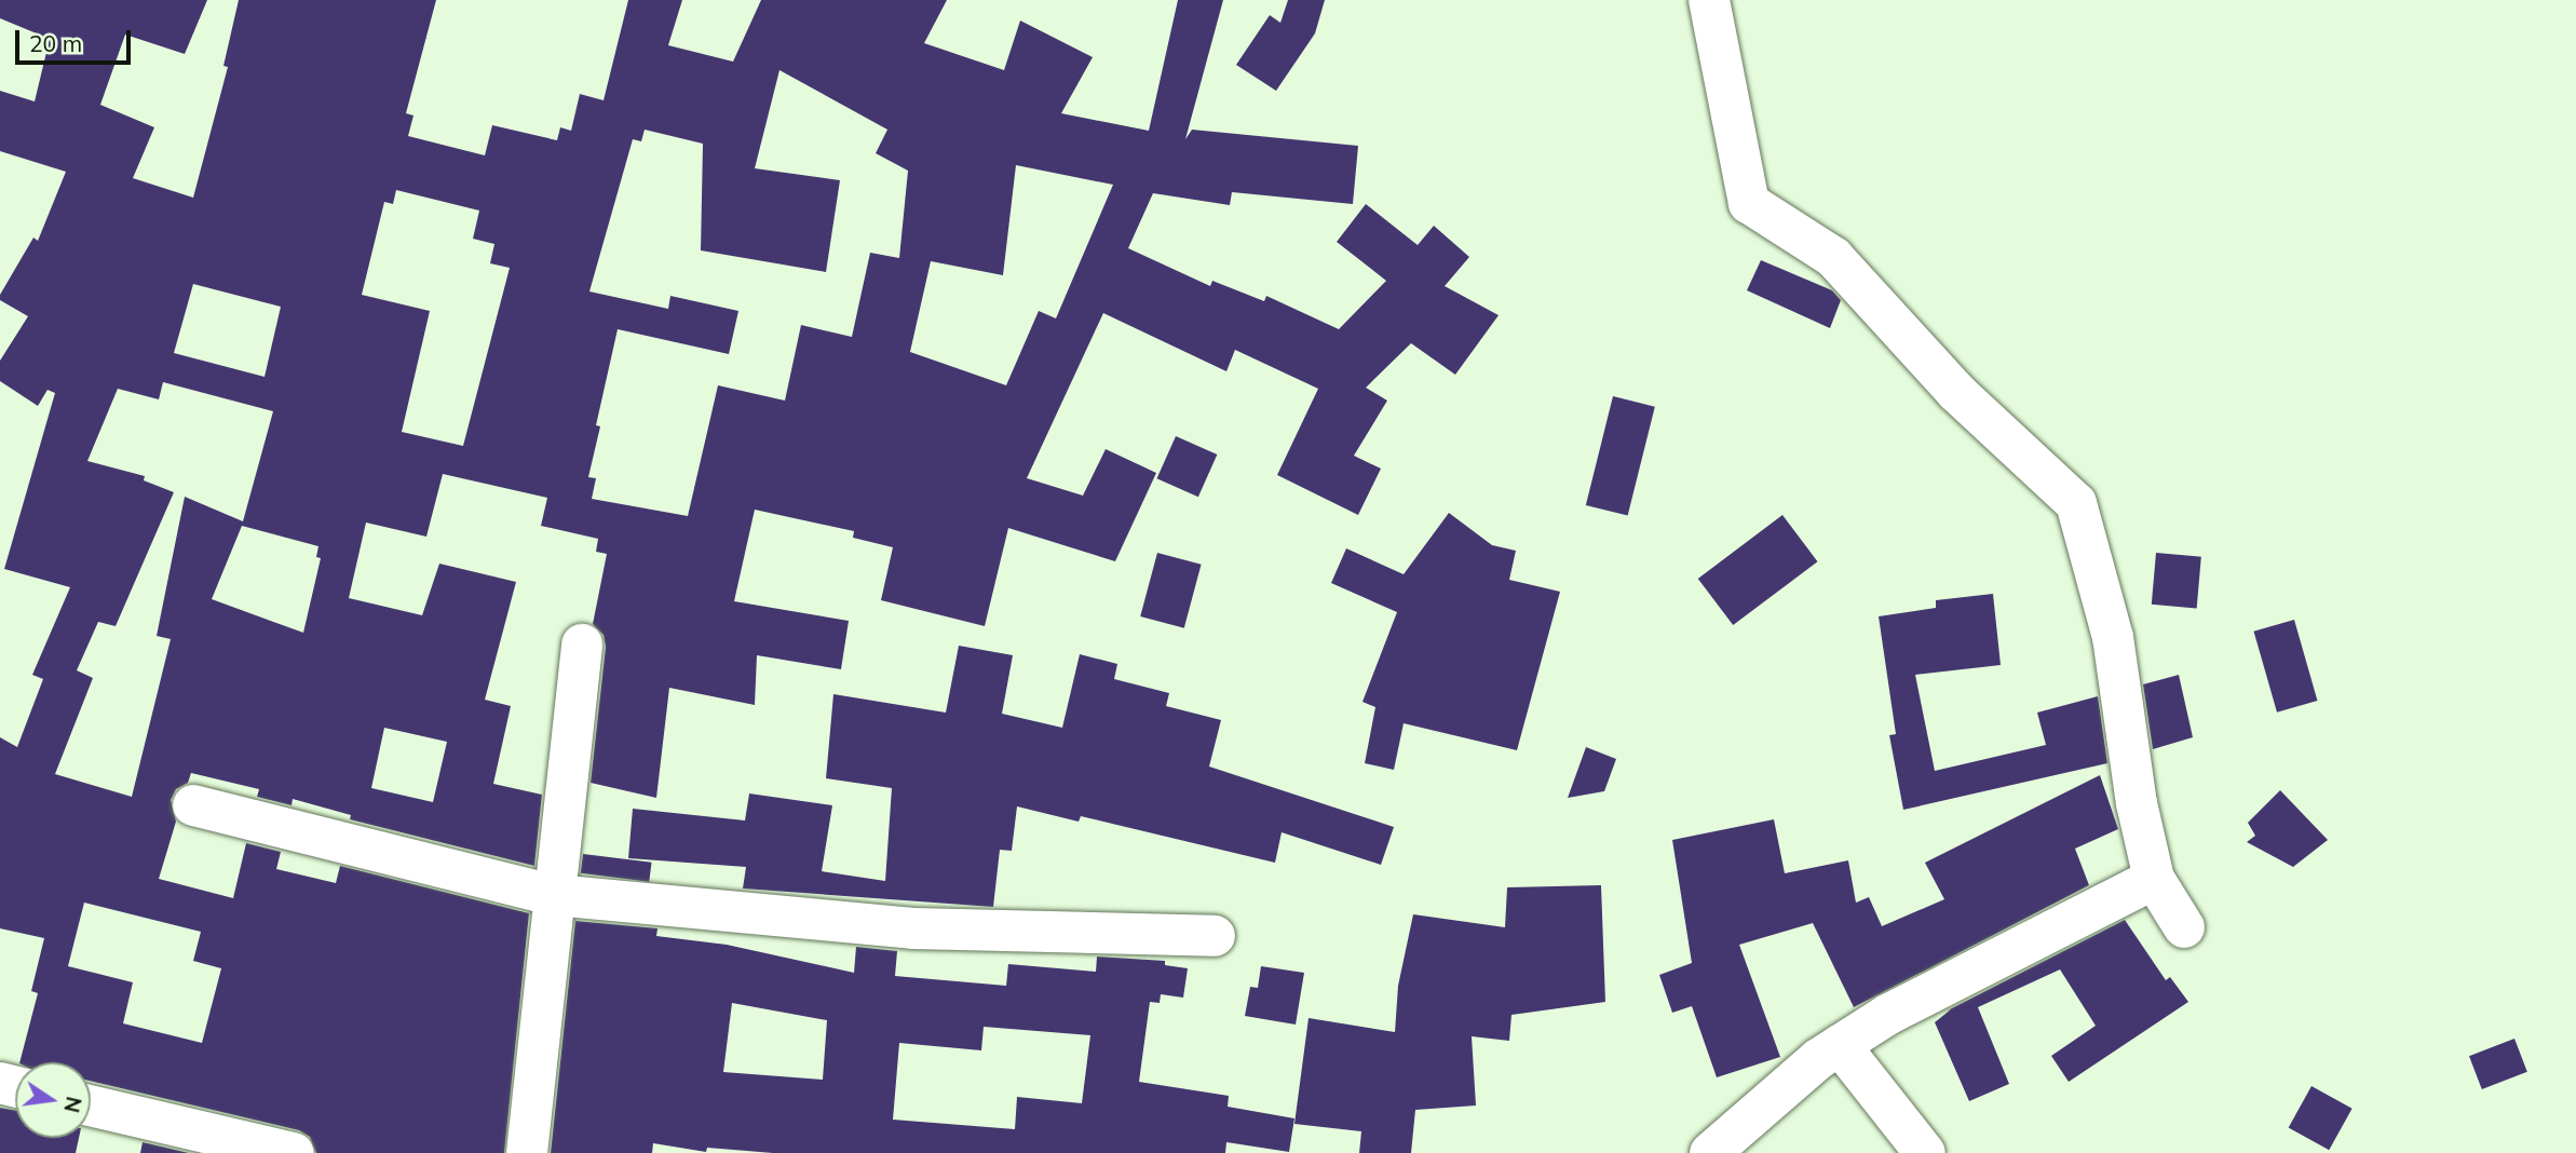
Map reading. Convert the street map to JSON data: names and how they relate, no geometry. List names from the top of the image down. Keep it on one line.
{"scale_bar":"20 m","north":"right"}
